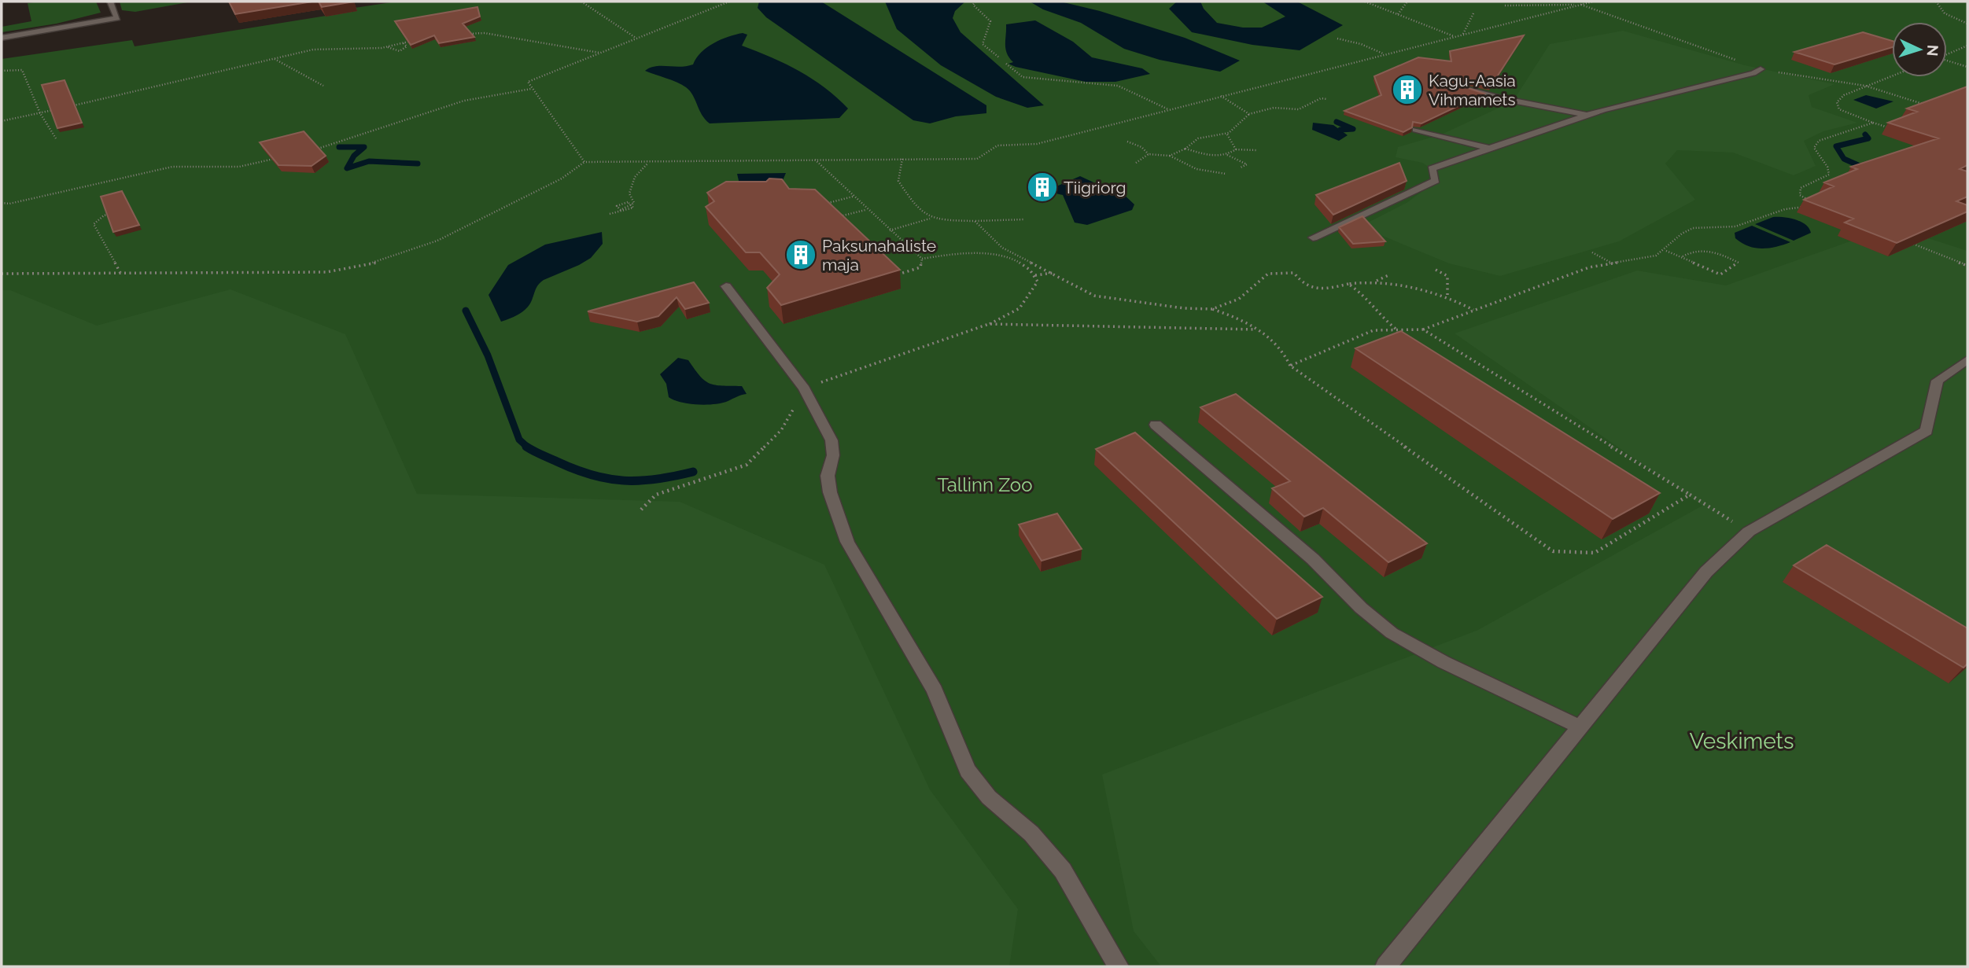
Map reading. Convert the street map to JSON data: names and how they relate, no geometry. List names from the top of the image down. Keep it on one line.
{"parks":["Tallinn Zoo","Veskimets"],"places":{"building":["Kagu-Aasia Vihmamets","Tiigriorg","Paksunahaliste maja"]},"north":"right"}
